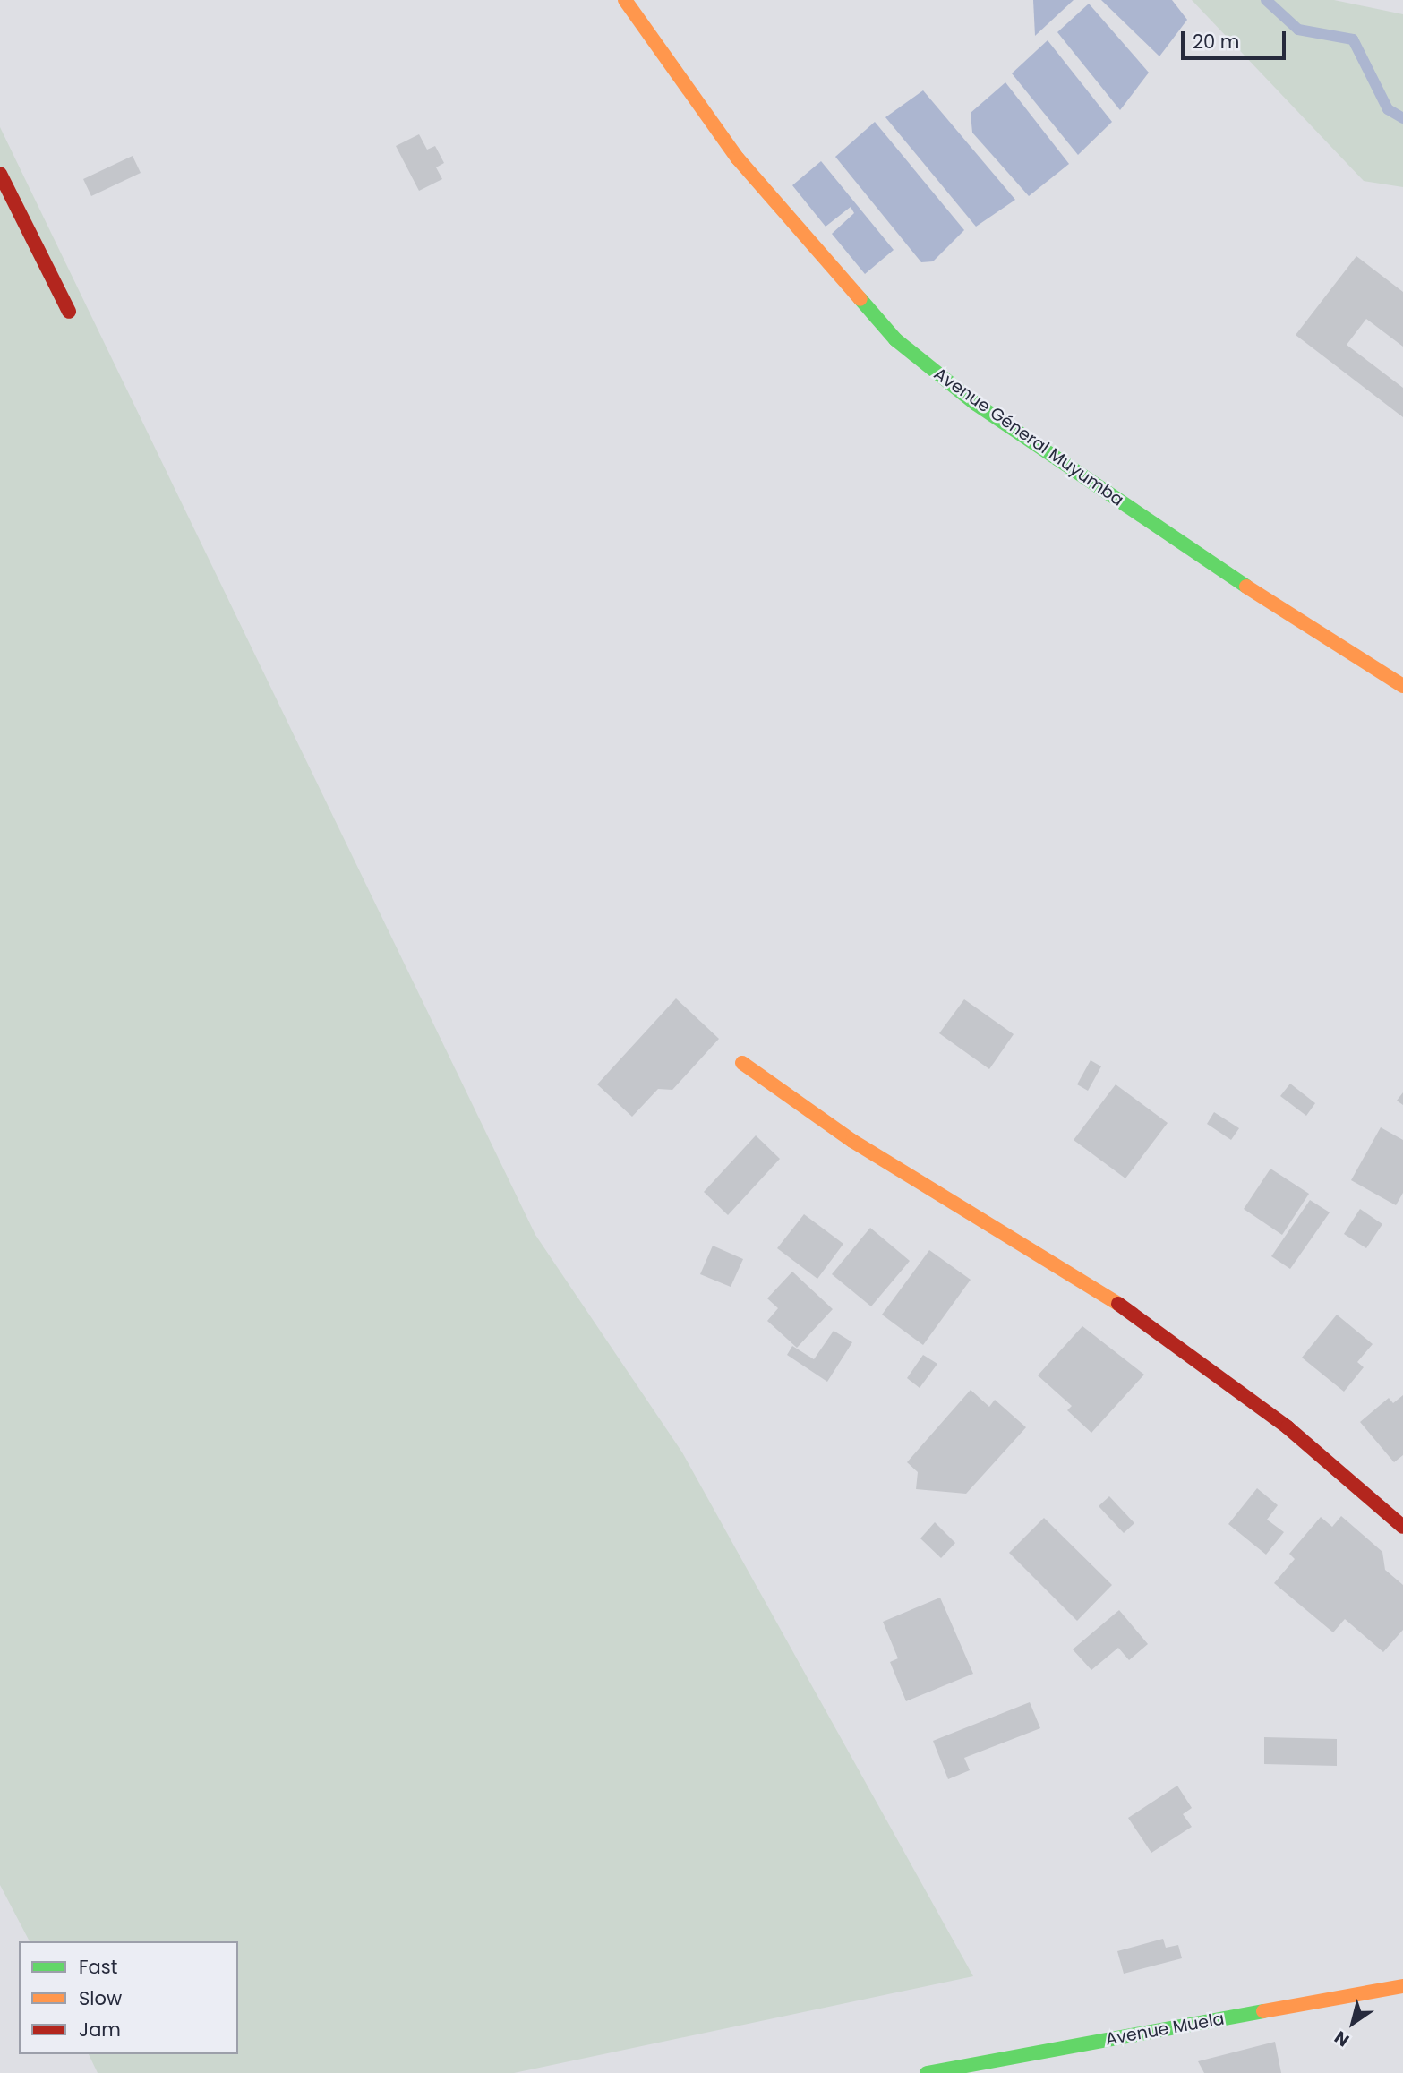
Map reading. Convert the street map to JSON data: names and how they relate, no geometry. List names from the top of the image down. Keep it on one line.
{"streets":{"street":["Avenue Géneral Muyumba","Avenue Muela"]},"legend":["Fast","Slow","Jam"],"scale_bar":"20 m","north":"bottom left"}
